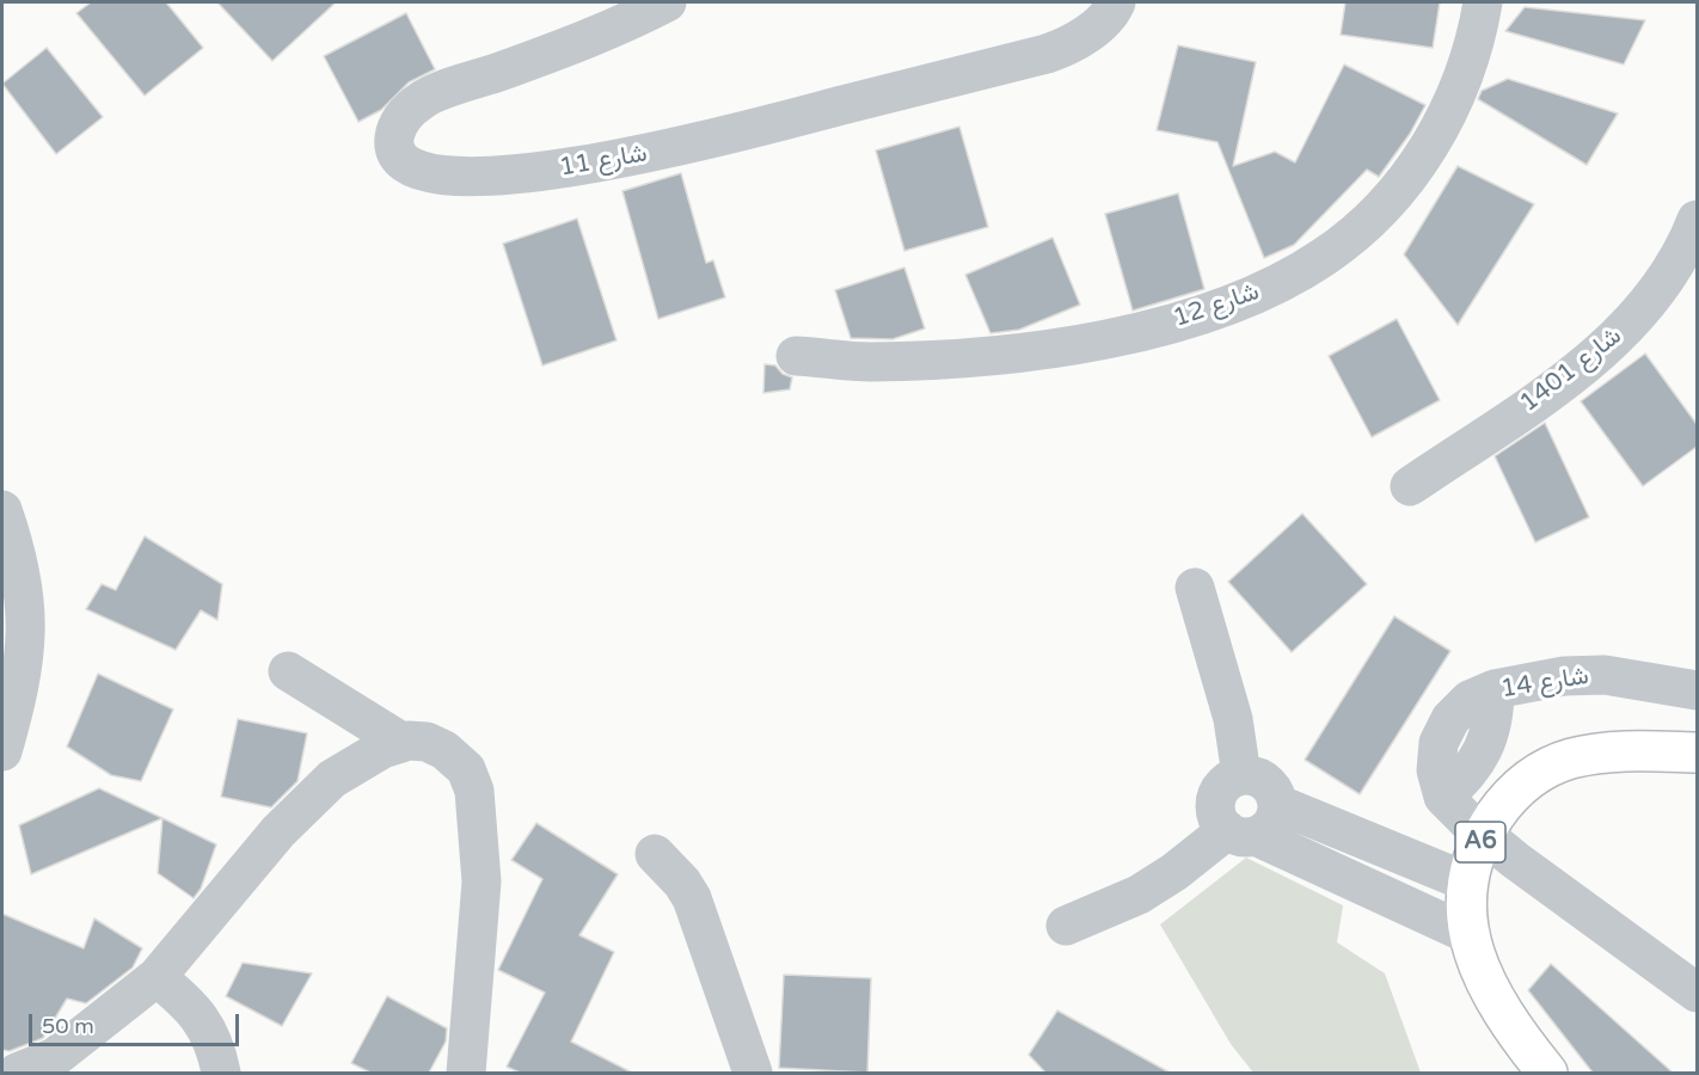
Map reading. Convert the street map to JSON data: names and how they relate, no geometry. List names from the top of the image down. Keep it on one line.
{"streets":{"highway":["A6"],"street":["شارع 11","شارع 12","شارع 1401","شارع 14"]},"scale_bar":"50 m"}
